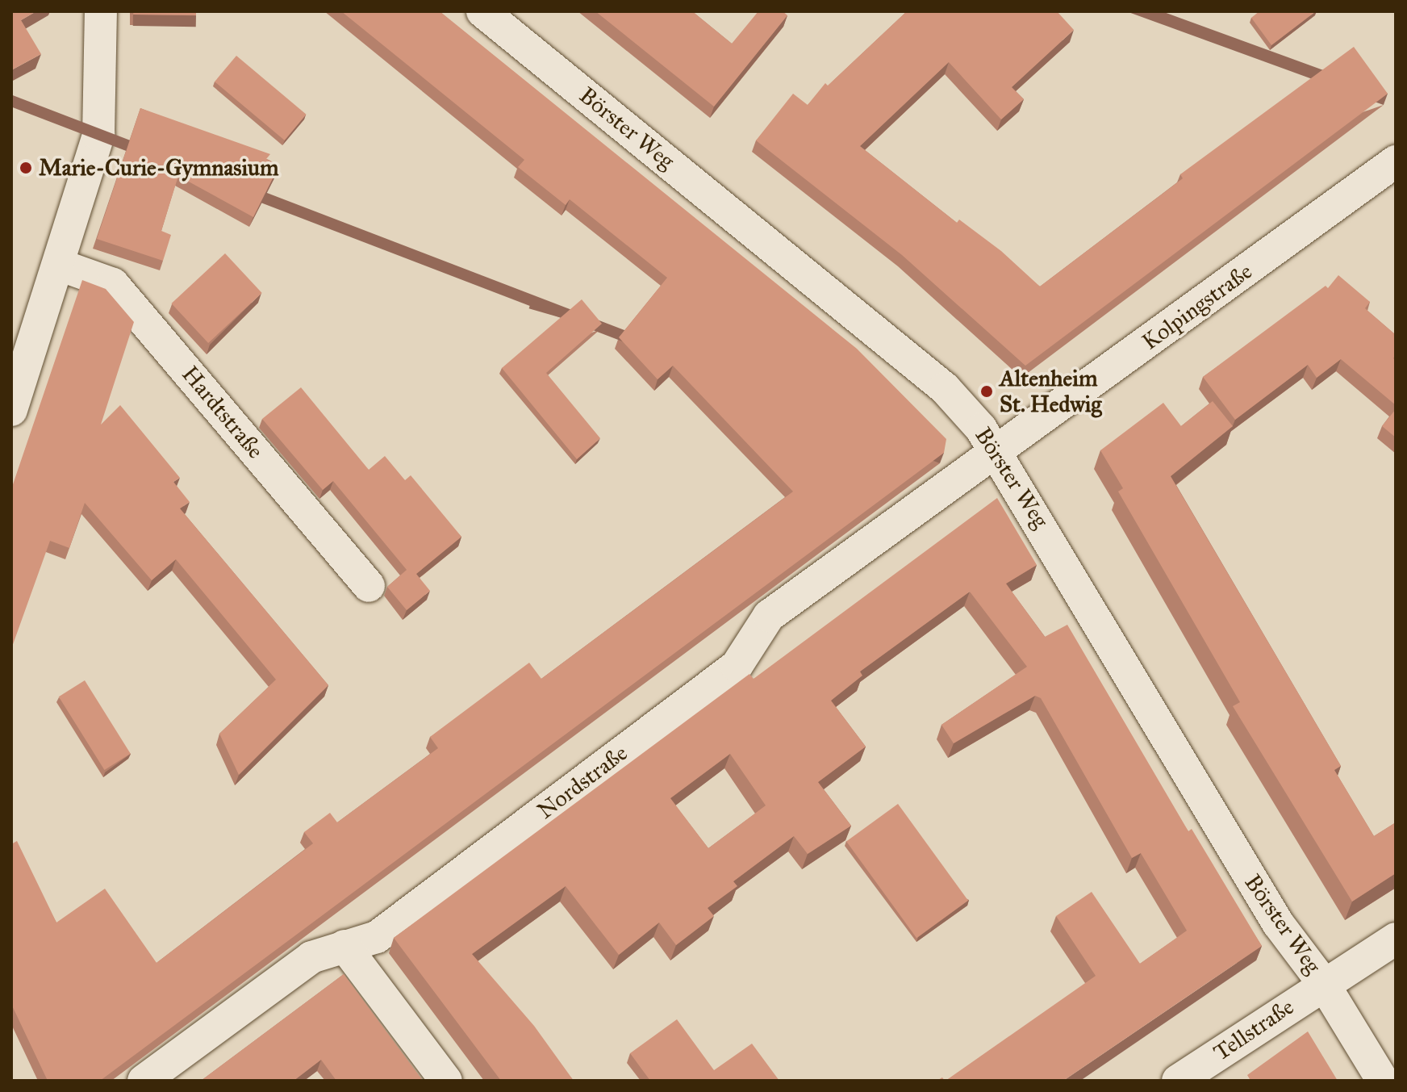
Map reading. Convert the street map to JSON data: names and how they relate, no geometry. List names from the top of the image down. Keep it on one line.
{"streets":{"street":["Börster Weg","Kolpingstraße","Hardtstraße","Nordstraße","Tellstraße"]},"crossings":[["Börster Weg","Kolpingstraße"],["Börster Weg","Nordstraße"],["Börster Weg","Tellstraße"],["Kolpingstraße","Nordstraße"]],"places":["Marie-Curie-Gymnasium","Altenheim St. Hedwig"]}
